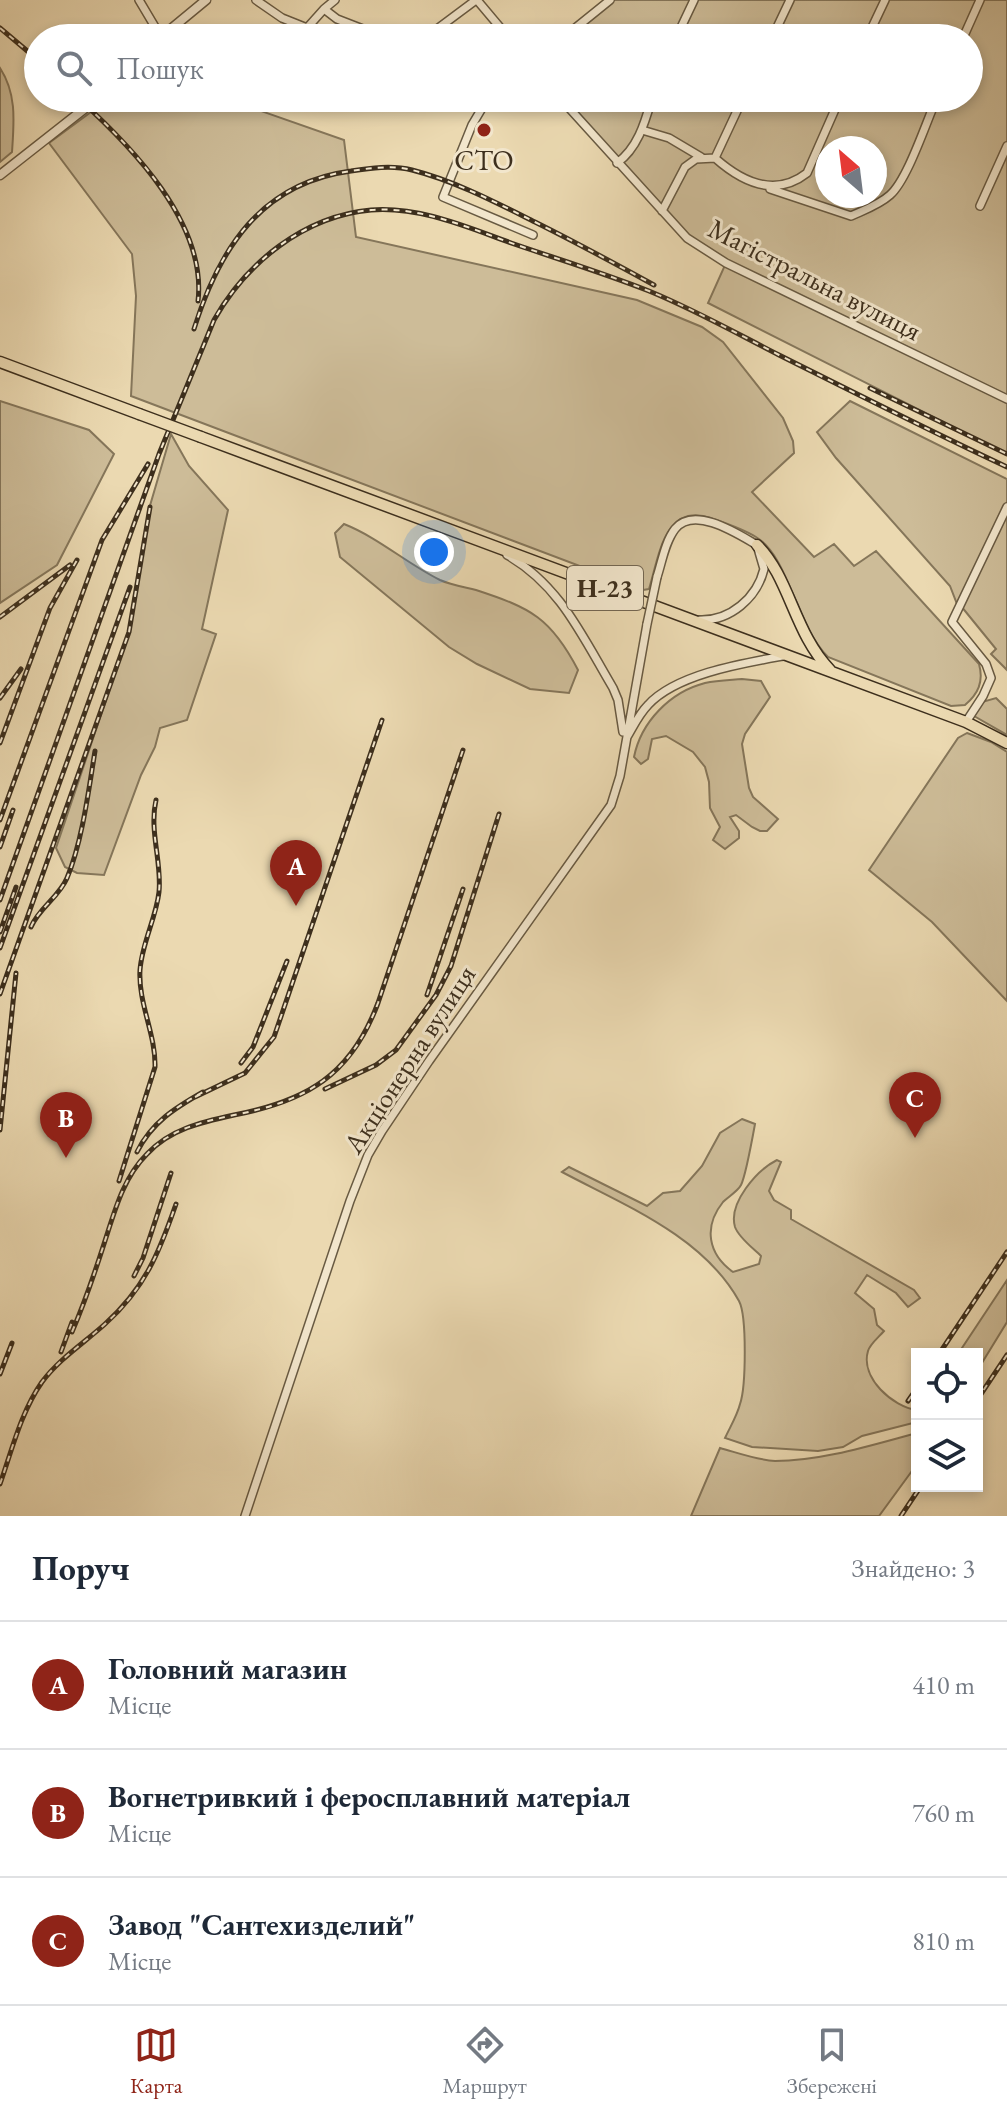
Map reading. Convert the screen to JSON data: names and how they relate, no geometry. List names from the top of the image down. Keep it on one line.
{"streets":{"main road":["Н-23"],"street":["Магістральна вулиця","Акціонерна вулиця"]},"places":["СТО"],"north":"top left","page":{"search":"Пошук","pins":["A","C","B"],"heading":["Поруч","Знайдено: 3"],"list":[{"mark":"A","name":"Головний магазин","note":"Місце","value":"410 m"},{"mark":"B","name":"Вогнетривкий і феросплавний матеріал","note":"Місце","value":"760 m"},{"mark":"C","name":"Завод \"Сантехизделий\"","note":"Місце","value":"810 m"}],"nav":["Карта","Маршрут","Збережені"]}}
